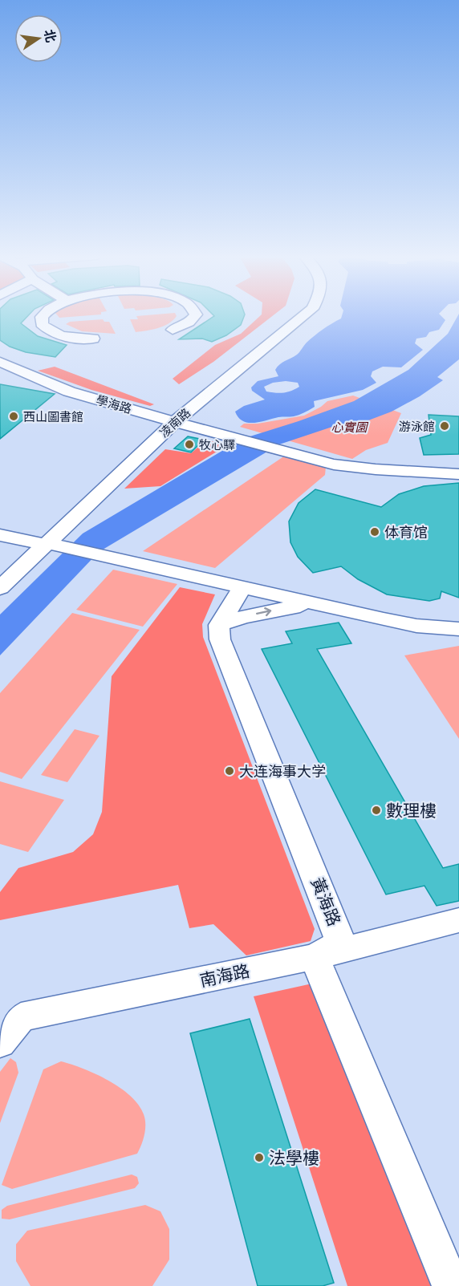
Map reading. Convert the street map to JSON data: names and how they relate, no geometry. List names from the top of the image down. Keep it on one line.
{"streets":{"street":["學海路","凌南路","黃海路","南海路"]},"crossings":[["學海路","凌南路"],["黃海路","南海路"]],"parks":["心實園"],"places":["西山圖書館","游泳館","牧心驛","体育馆","大连海事大学","數理樓","法學樓"],"north":"right"}
